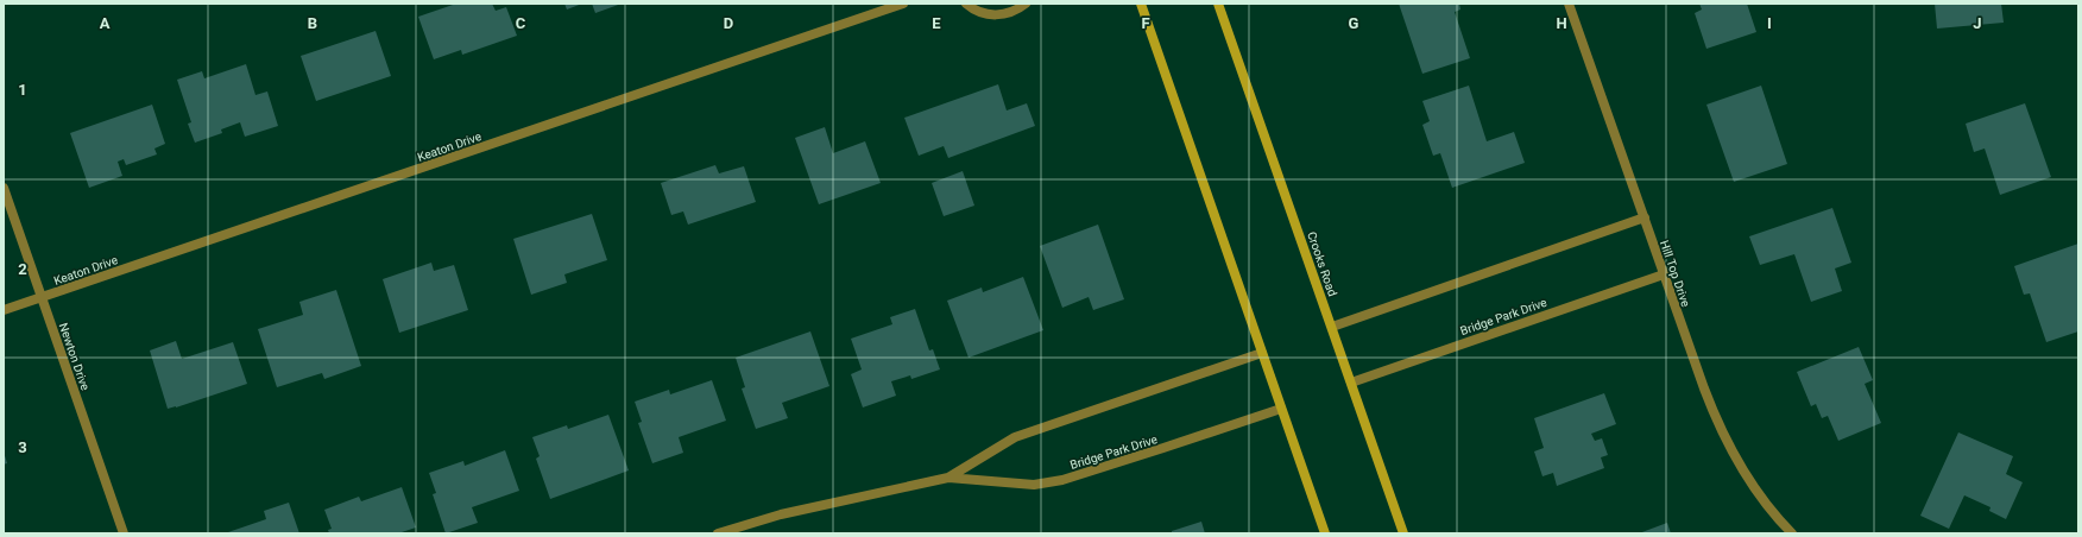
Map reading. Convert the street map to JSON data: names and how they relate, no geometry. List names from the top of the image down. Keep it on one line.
{"streets":{"main road":["Crooks Road"],"street":["Keaton Drive","Hill Top Drive","Bridge Park Drive","Newton Drive"]},"crossings":[["Keaton Drive","Newton Drive"],["Crooks Road","Bridge Park Drive"],["Hill Top Drive","Bridge Park Drive"]],"grid":{"columns":["A","B","C","D","E","F","G","H","I","J"],"rows":["1","2","3"]}}
